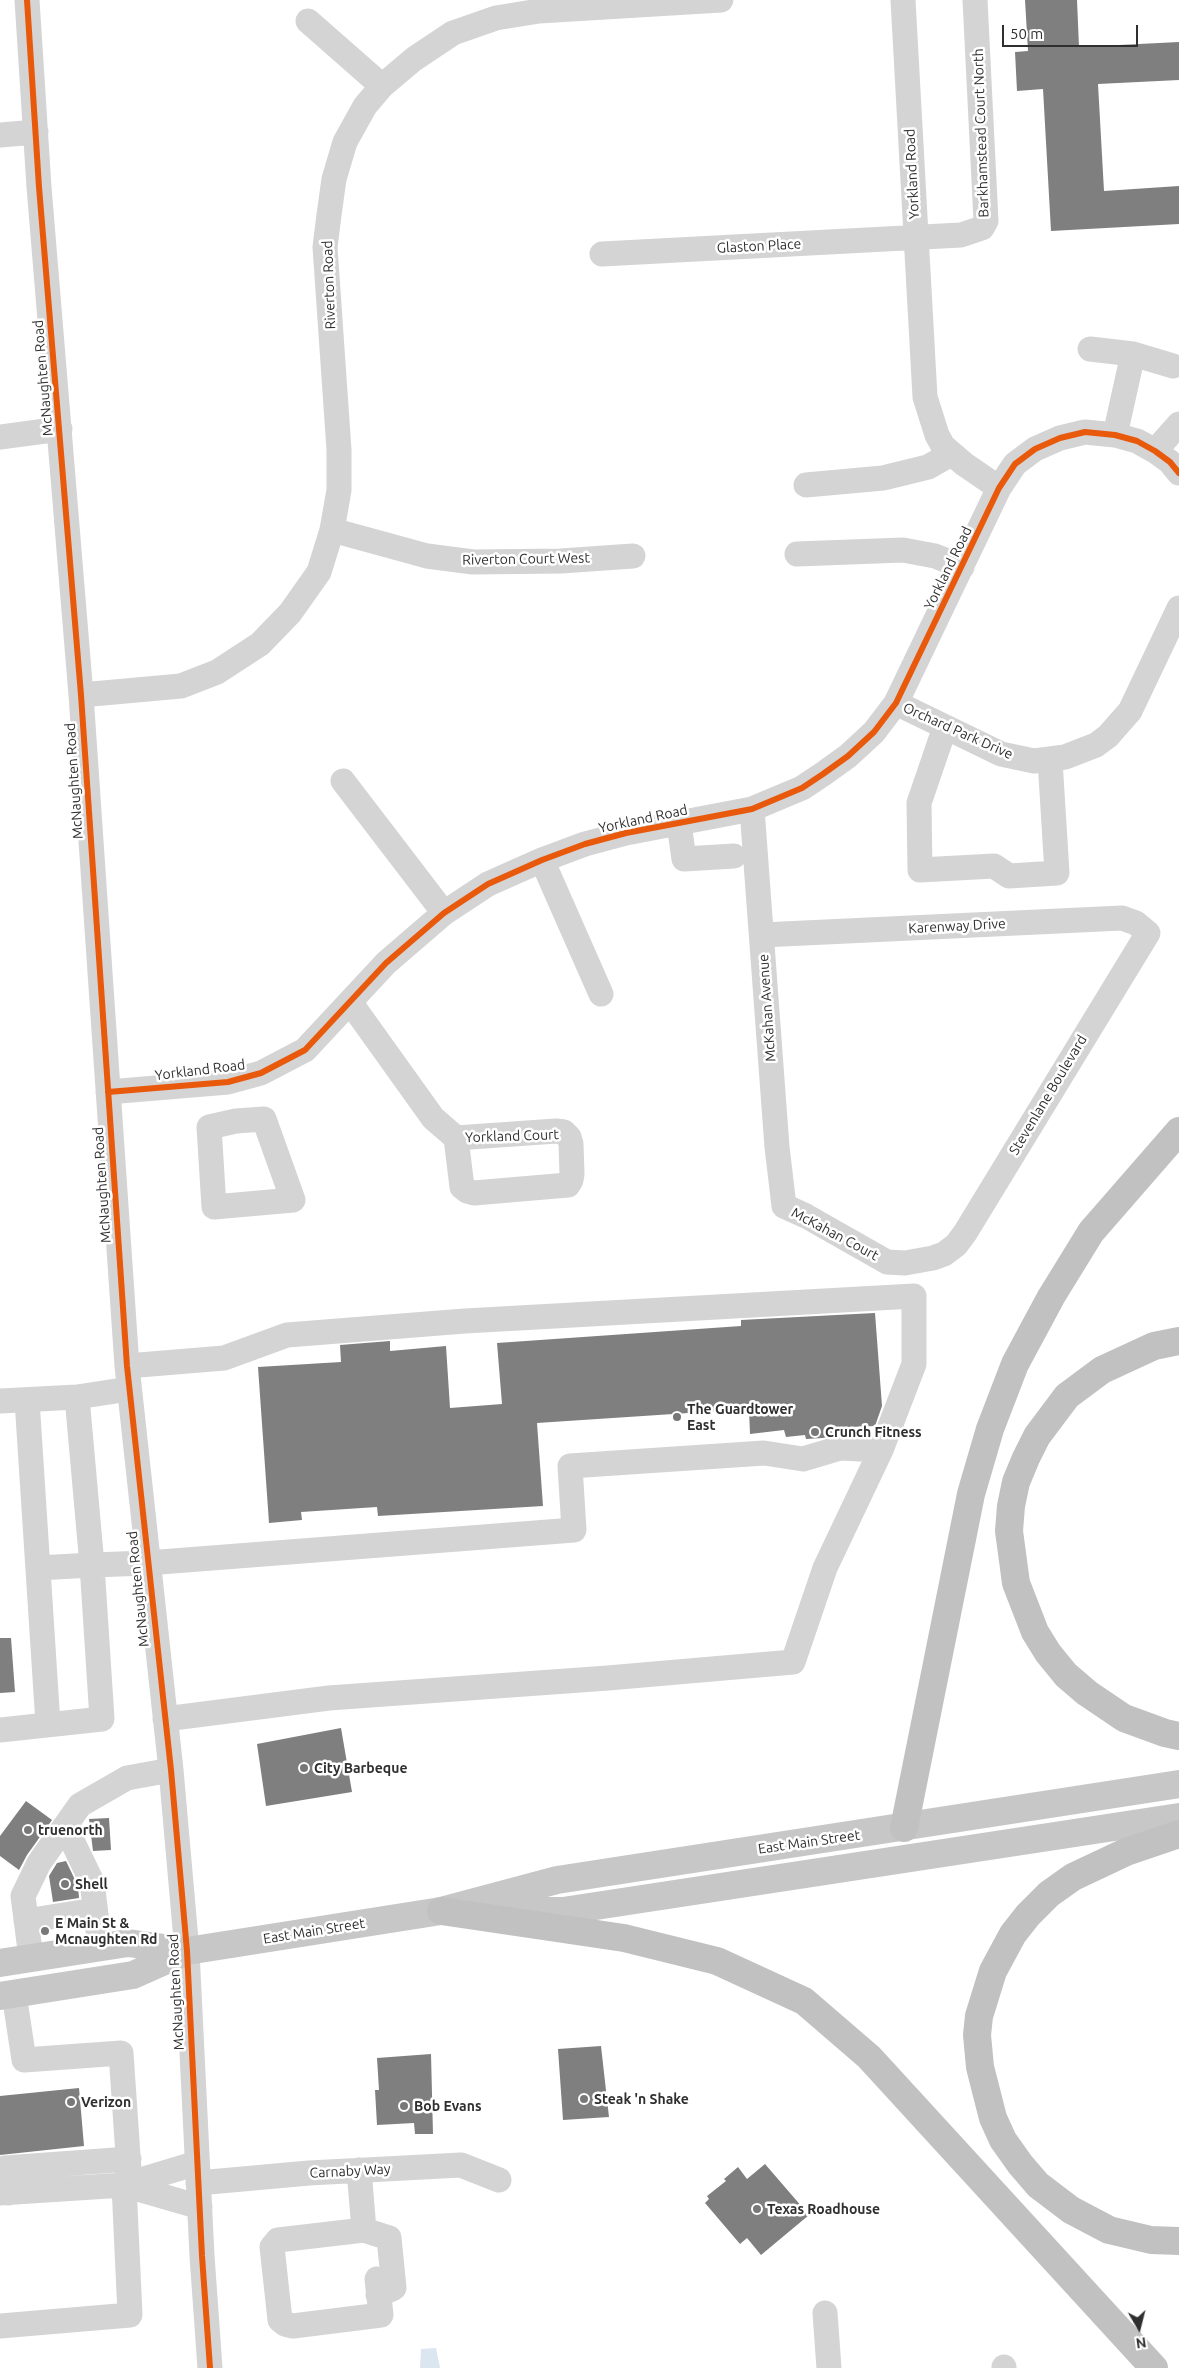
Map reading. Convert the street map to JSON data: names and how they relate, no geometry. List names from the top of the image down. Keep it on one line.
{"streets":{"main road":["East Main Street"],"street":["Barkhamstead Court North","Yorkland Road","Glaston Place","Riverton Road","McNaughten Road","Riverton Court West","Orchard Park Drive","Karenway Drive","McKahan Avenue","Stevenlane Boulevard","Yorkland Court","McKahan Court","Carnaby Way"]},"crossings":[["Barkhamstead Court North","Yorkland Road"],["Barkhamstead Court North","Glaston Place"],["Yorkland Road","Glaston Place"],["Yorkland Road","McNaughten Road"],["Yorkland Road","Orchard Park Drive"],["Yorkland Road","McKahan Avenue"],["Yorkland Road","Yorkland Court"],["Riverton Road","McNaughten Road"],["Riverton Road","Riverton Court West"],["McNaughten Road","East Main Street"],["McNaughten Road","Carnaby Way"],["Karenway Drive","McKahan Avenue"],["Karenway Drive","Stevenlane Boulevard"],["McKahan Avenue","McKahan Court"],["Stevenlane Boulevard","McKahan Court"]],"places":["The Guardtower East","Crunch Fitness","City Barbeque","truenorth","Shell","E Main St & Mcnaughten Rd","Steak 'n Shake","Verizon","Bob Evans","Texas Roadhouse"],"scale_bar":"50 m","north":"bottom"}
